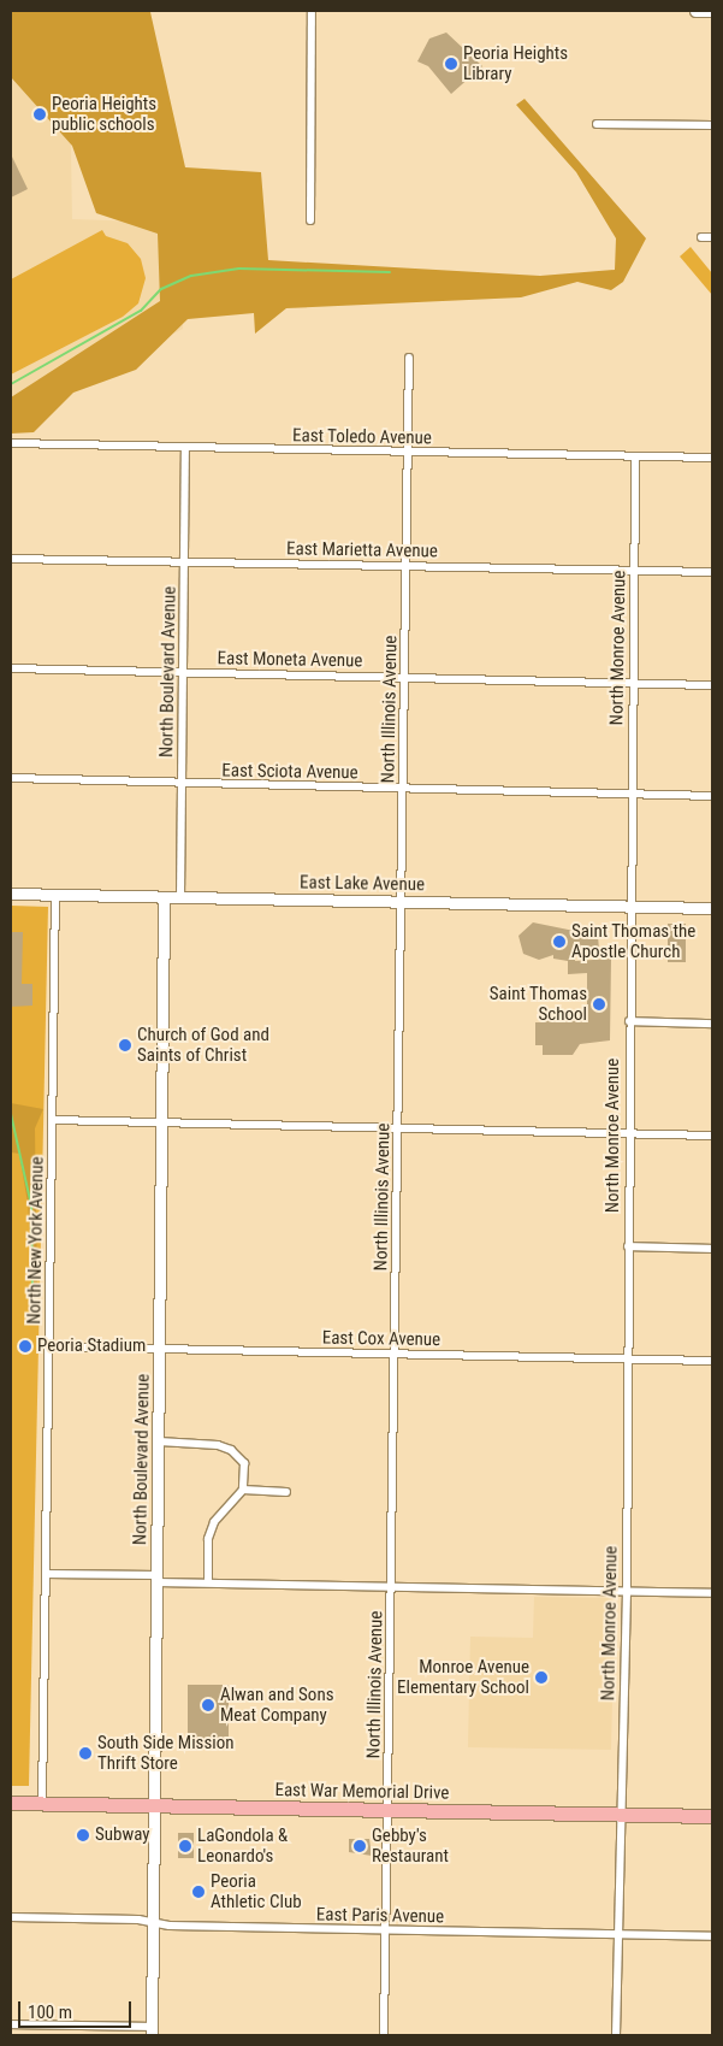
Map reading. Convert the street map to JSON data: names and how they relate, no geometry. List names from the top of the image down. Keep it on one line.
{"streets":{"highway":["East War Memorial Drive"],"street":["East Toledo Avenue","East Marietta Avenue","North Monroe Avenue","East Moneta Avenue","North Boulevard Avenue","North Illinois Avenue","East Sciota Avenue","East Lake Avenue","North New York Avenue","East Cox Avenue","East Paris Avenue"]},"crossings":[["East Toledo Avenue","North Monroe Avenue"],["East Toledo Avenue","North Boulevard Avenue"],["East Toledo Avenue","North Illinois Avenue"],["East Marietta Avenue","North Monroe Avenue"],["East Marietta Avenue","North Boulevard Avenue"],["East Marietta Avenue","North Illinois Avenue"],["North Monroe Avenue","East Moneta Avenue"],["North Monroe Avenue","East Sciota Avenue"],["North Monroe Avenue","East Lake Avenue"],["North Monroe Avenue","East Cox Avenue"],["North Monroe Avenue","East War Memorial Drive"],["North Monroe Avenue","East Paris Avenue"],["East Moneta Avenue","North Boulevard Avenue"],["East Moneta Avenue","North Illinois Avenue"],["North Boulevard Avenue","East Sciota Avenue"],["North Boulevard Avenue","East Lake Avenue"],["North Boulevard Avenue","East Cox Avenue"],["North Boulevard Avenue","East War Memorial Drive"],["North Boulevard Avenue","East Paris Avenue"],["North Illinois Avenue","East Sciota Avenue"],["North Illinois Avenue","East Lake Avenue"],["North Illinois Avenue","East Cox Avenue"],["North Illinois Avenue","East War Memorial Drive"],["North Illinois Avenue","East Paris Avenue"],["East Lake Avenue","North New York Avenue"],["North New York Avenue","East Cox Avenue"],["North New York Avenue","East War Memorial Drive"]],"places":["Peoria Heights Library","Peoria Heights public schools","Saint Thomas the Apostle Church","Saint Thomas School","Church of God and Saints of Christ","Peoria Stadium","Monroe Avenue Elementary School","Alwan and Sons Meat Company","South Side Mission Thrift Store","Subway","LaGondola & Leonardo's","Gebby's Restaurant","Peoria Athletic Club"],"scale_bar":"100 m"}
